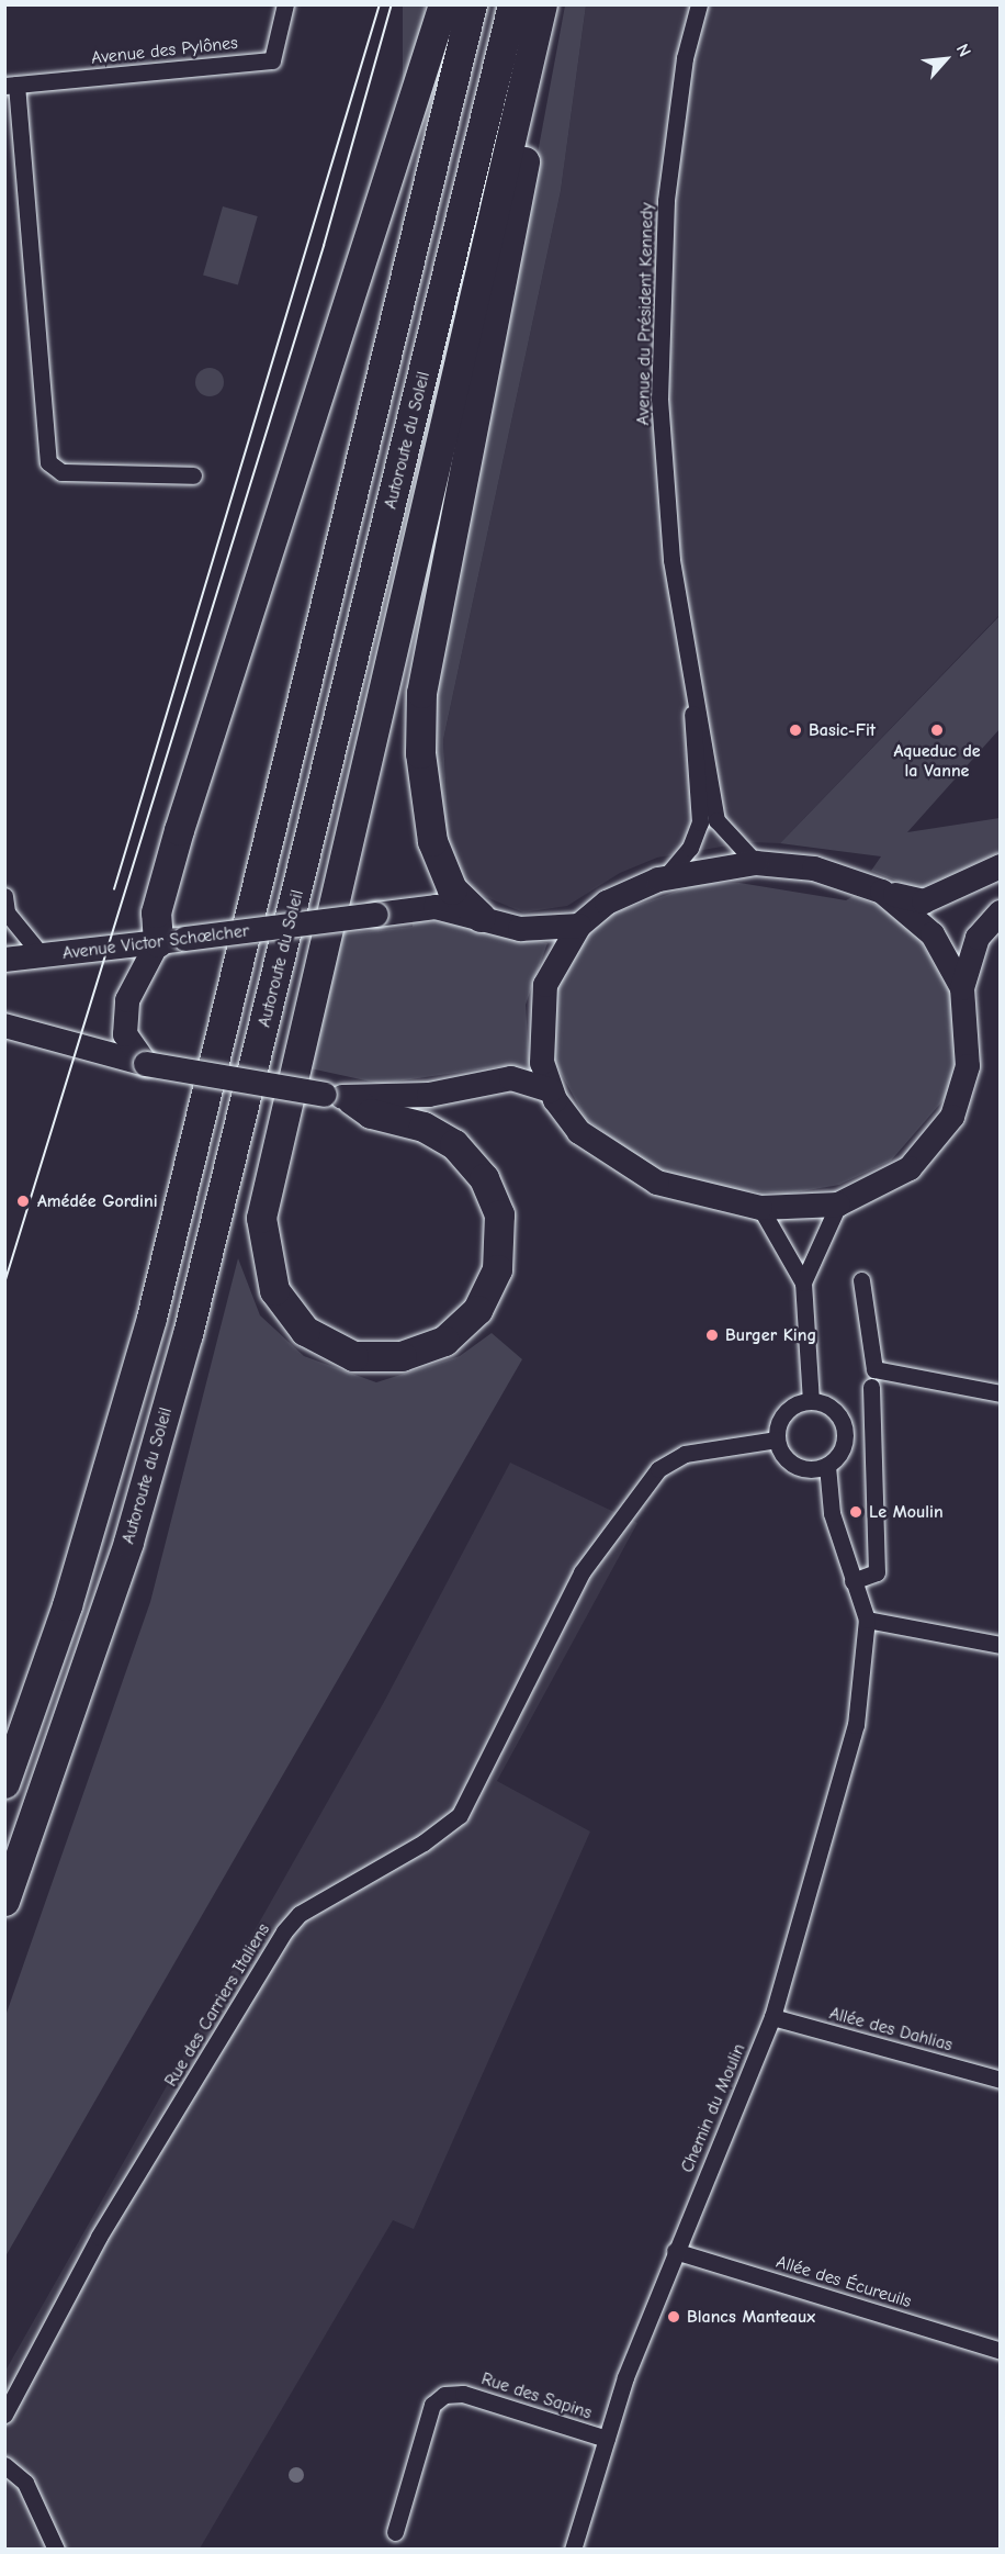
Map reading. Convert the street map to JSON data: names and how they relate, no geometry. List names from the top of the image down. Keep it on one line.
{"streets":{"highway":["Autoroute du Soleil"],"main road":["Avenue Victor Schœlcher"],"street":["Avenue des Pylônes","Avenue du Président Kennedy","Rue des Carriers Italiens","Allée des Dahlias","Chemin du Moulin","Allée des Écureuils","Rue des Sapins"]},"crossings":[["Allée des Dahlias","Chemin du Moulin"],["Chemin du Moulin","Allée des Écureuils"],["Chemin du Moulin","Rue des Sapins"]],"places":["Basic-Fit","Aqueduc de la Vanne","Amédée Gordini","Burger King","Le Moulin","Blancs Manteaux"],"north":"top right"}
